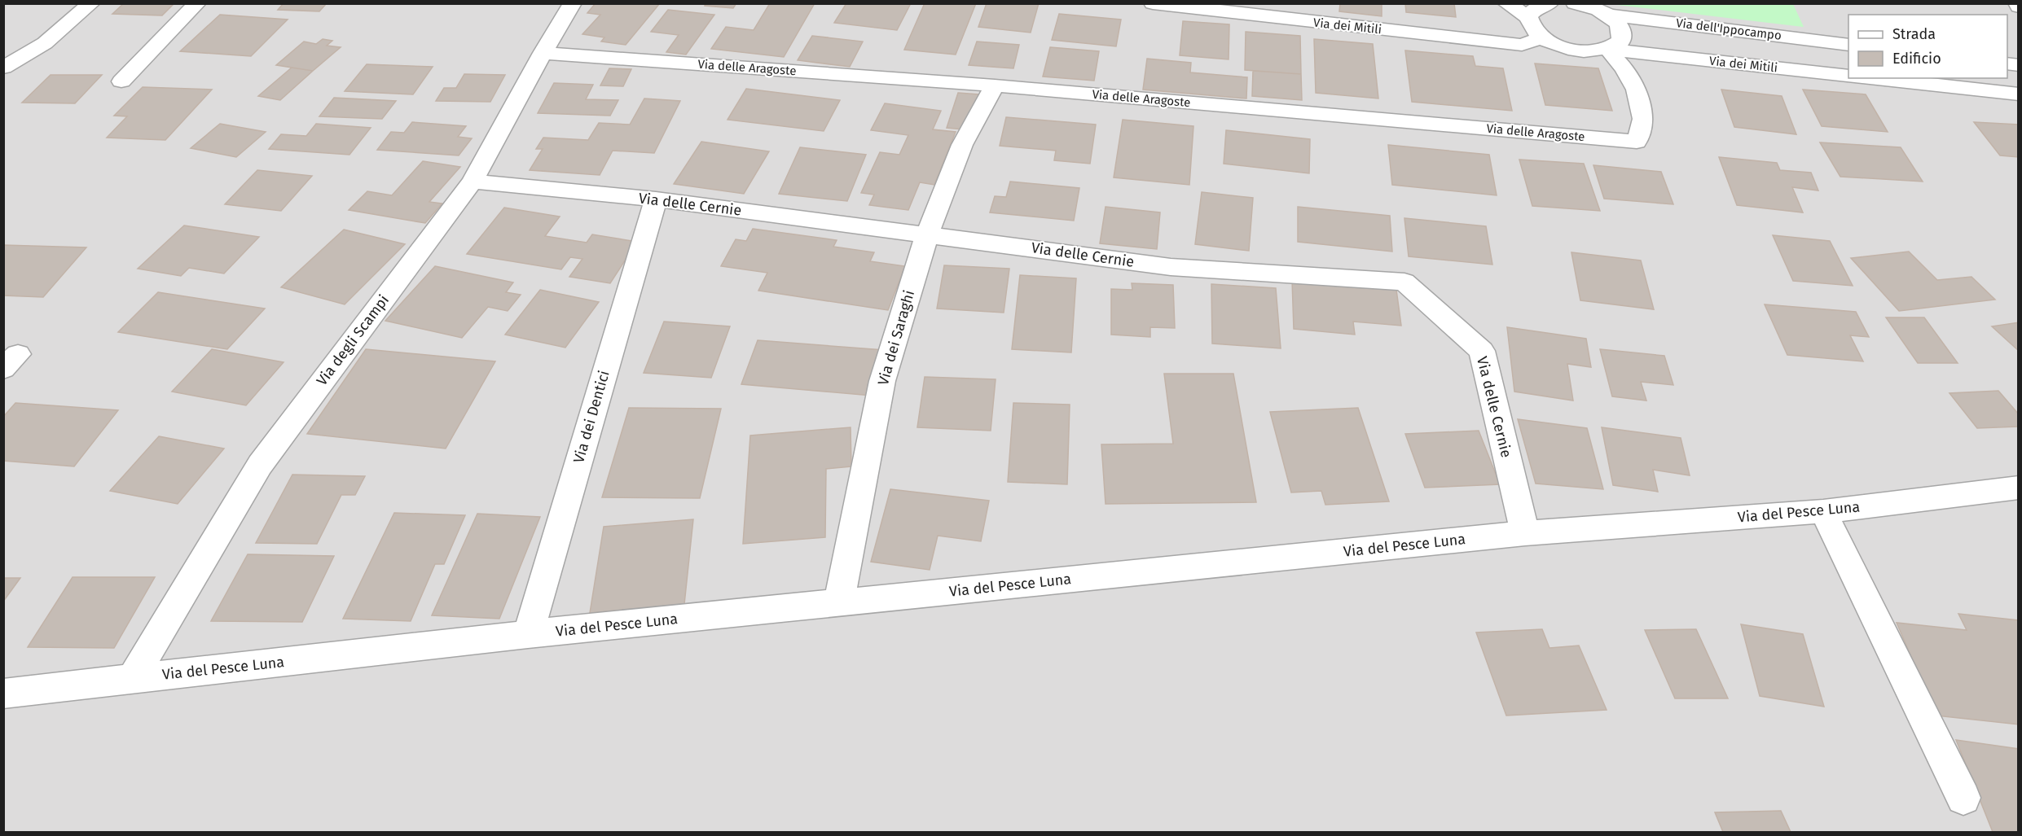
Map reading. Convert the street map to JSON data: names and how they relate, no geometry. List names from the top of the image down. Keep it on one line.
{"streets":{"street":["Via dei Mitili","Via dell'Ippocampo","Via delle Aragoste","Via delle Cernie","Via dei Saraghi","Via degli Scampi","Via dei Dentici","Via del Pesce Luna"]},"crossings":[["Via dei Mitili","Via delle Aragoste"],["Via delle Aragoste","Via dei Saraghi"],["Via delle Aragoste","Via degli Scampi"],["Via delle Cernie","Via dei Saraghi"],["Via delle Cernie","Via degli Scampi"],["Via delle Cernie","Via dei Dentici"],["Via delle Cernie","Via del Pesce Luna"],["Via dei Saraghi","Via del Pesce Luna"],["Via degli Scampi","Via del Pesce Luna"],["Via dei Dentici","Via del Pesce Luna"]],"legend":["Strada","Edificio"]}
